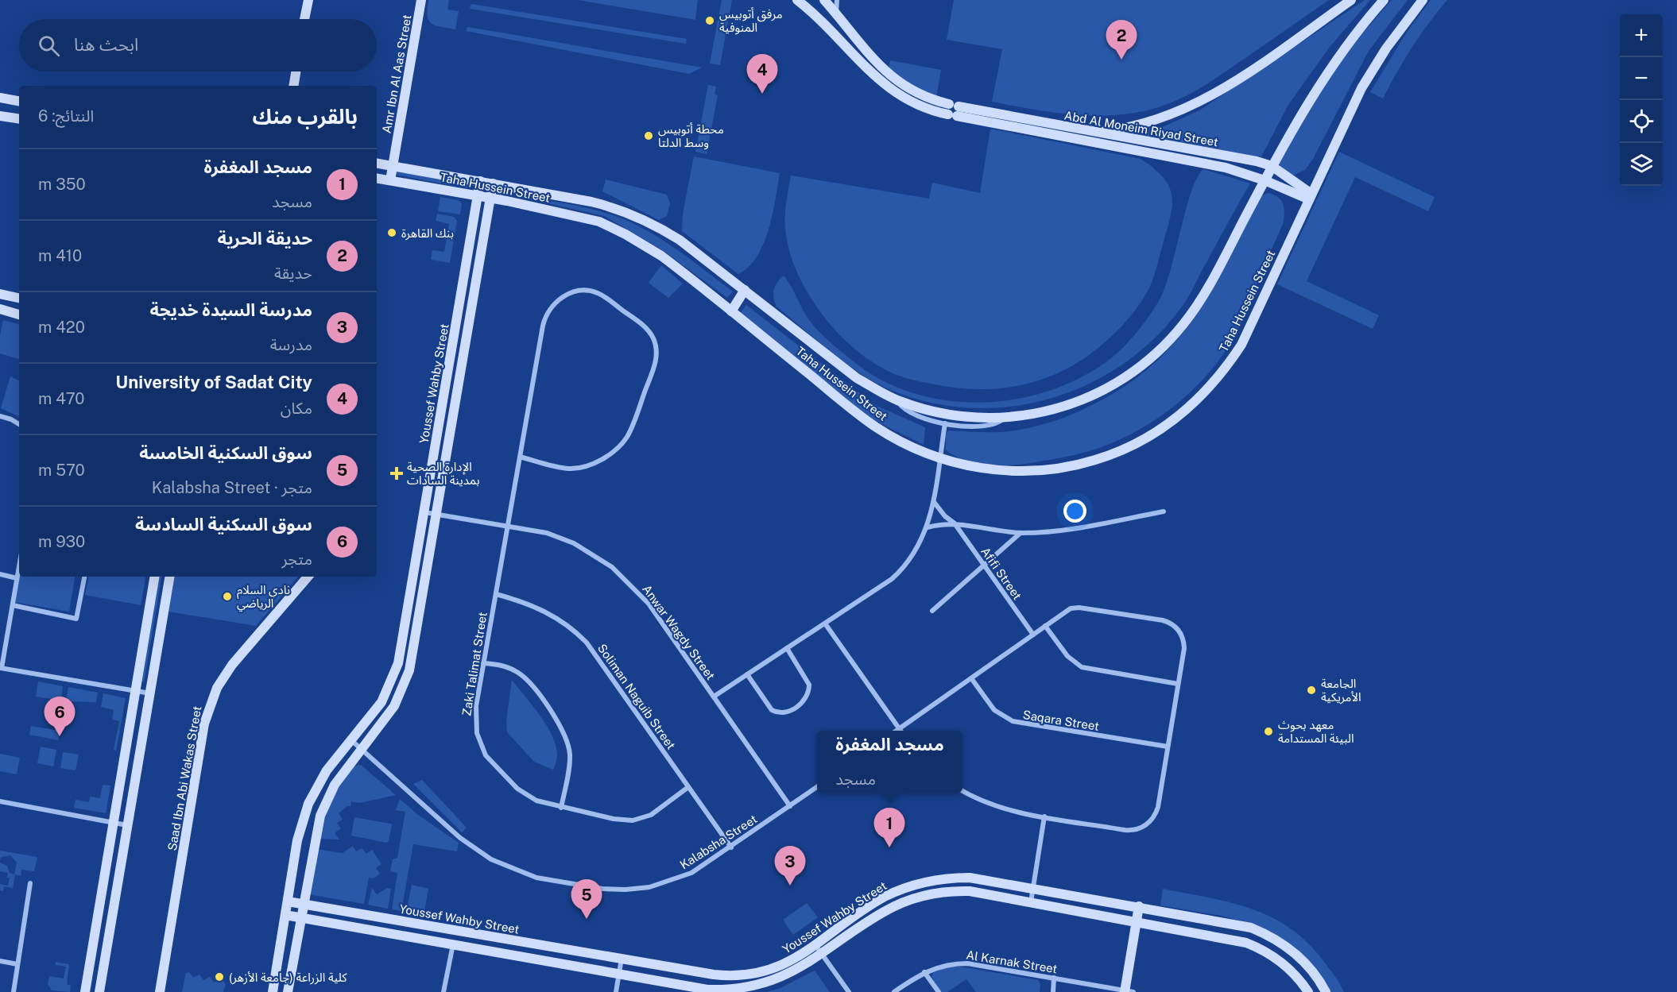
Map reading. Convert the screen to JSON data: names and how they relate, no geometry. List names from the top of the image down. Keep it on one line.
{"streets":{"street":["Amr Ibn Al Aas Street","Abd Al Moneim Riyad Street","Taha Hussein Street","Youssef Wahby Street","Afifi Street","Anwar Wagdy Street","Zaki Talimat Street","Soliman Naguib Street","Saqara Street","Saad Ibn Abi Wakas Street","Kalabsha Street","Al Karnak Street"]},"crossings":[["Amr Ibn Al Aas Street","Taha Hussein Street"],["Abd Al Moneim Riyad Street","Taha Hussein Street"],["Taha Hussein Street","Youssef Wahby Street"],["Youssef Wahby Street","Anwar Wagdy Street"],["Youssef Wahby Street","Kalabsha Street"],["Anwar Wagdy Street","Zaki Talimat Street"],["Anwar Wagdy Street","Kalabsha Street"],["Zaki Talimat Street","Soliman Naguib Street"],["Soliman Naguib Street","Kalabsha Street"]],"places":{"other":["مرفق أتوبيس المنوفية","محطة أتوبيس وسط الدلتا","بنك القاهرة","نادي السلام الرياضي","الجامعة الأمريكية","معهد بحوث البيئة المستدامة","كلية الزراعة (جامعة الأزهر)"],"health":["الإدارة الصحية بمدينة السادات"]},"page":{"map_buttons":["+","−"],"search":"ابحث هنا","pins":["2","4","6","1","3","5"],"heading":["بالقرب منك","النتائج: 6"],"list":[{"mark":"1","name":"مسجد المغفرة","note":"مسجد","value":"350 m"},{"mark":"2","name":"حديقة الحرية","note":"حديقة","value":"410 m"},{"mark":"3","name":"مدرسة السيدة خديجة","note":"مدرسة","value":"420 m"},{"mark":"4","name":"University of Sadat City","note":"مكان","value":"470 m"},{"mark":"5","name":"سوق السكنية الخامسة","note":"متجر · Kalabsha Street","value":"570 m"},{"mark":"6","name":"سوق السكنية السادسة","note":"متجر","value":"930 m"}],"popup":["مسجد المغفرة","مسجد"]}}
